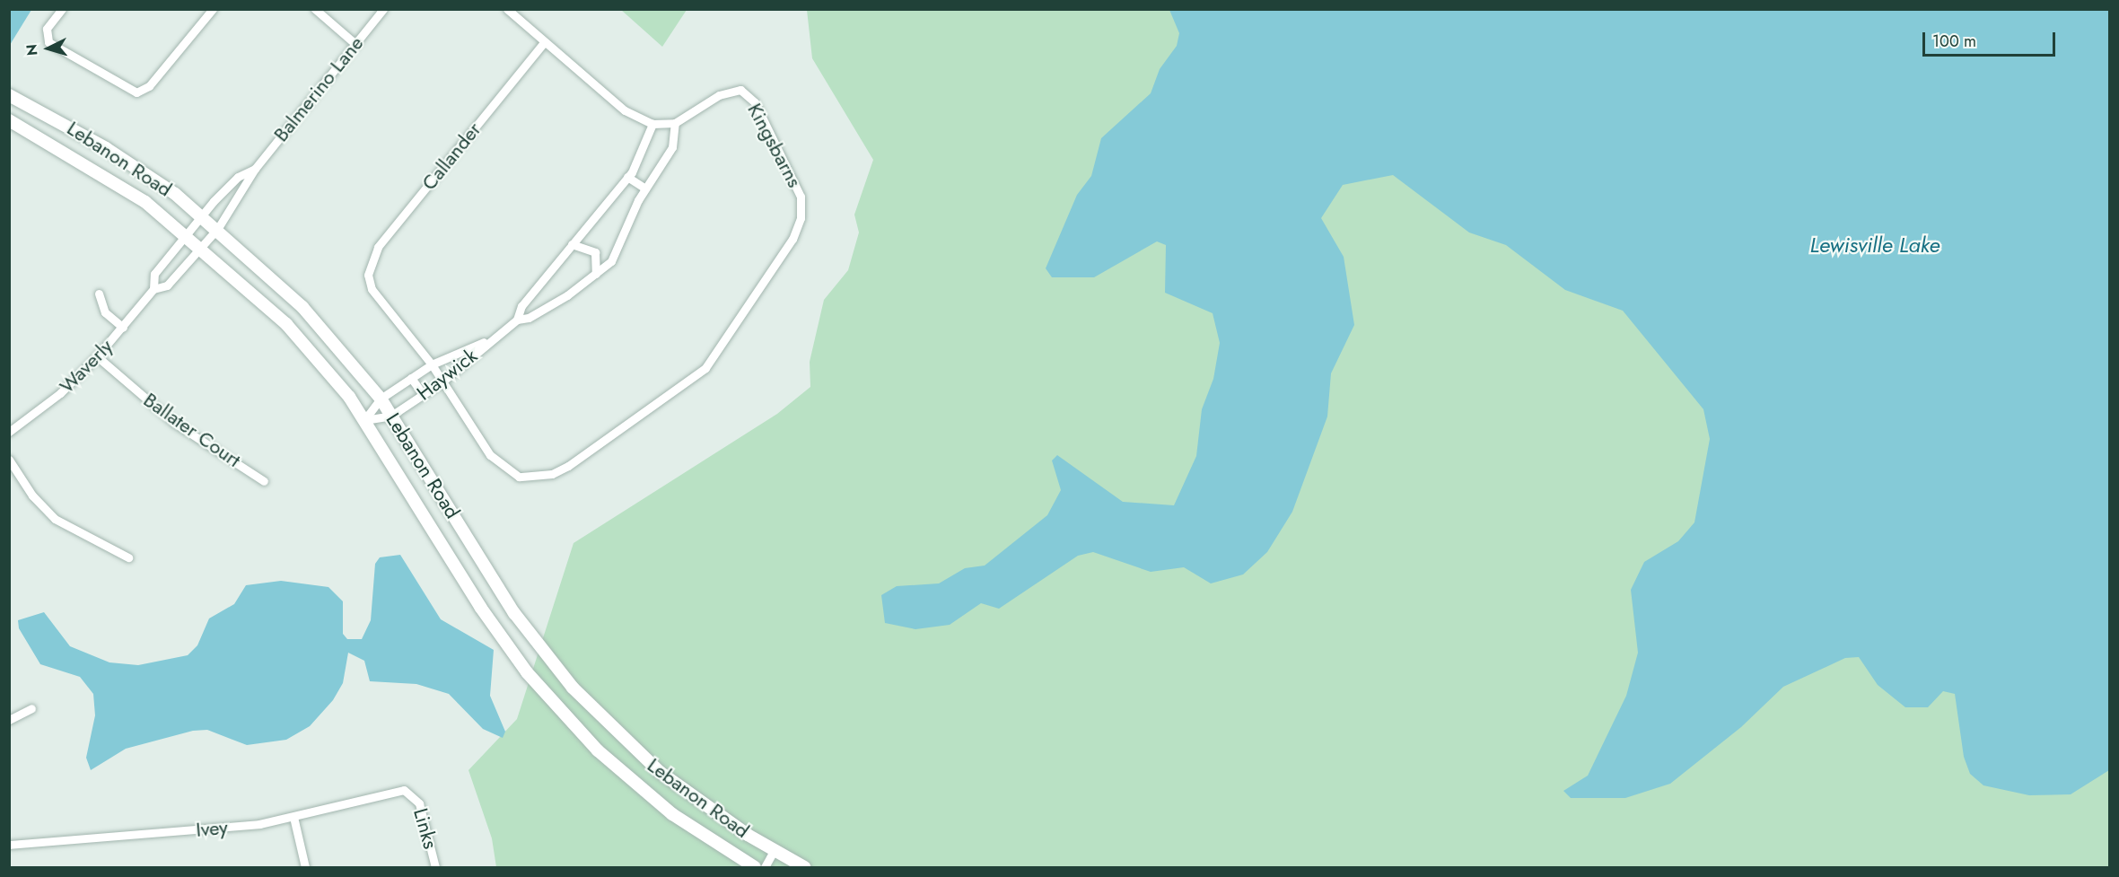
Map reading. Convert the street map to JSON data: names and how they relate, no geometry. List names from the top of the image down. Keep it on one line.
{"streets":{"main road":["Lebanon Road"],"street":["Balmerino Lane","Kingsbarns","Callander","Waverly","Haywick","Ballater Court","Ivey","Links"]},"crossings":[["Balmerino Lane","Lebanon Road"],["Balmerino Lane","Waverly"],["Kingsbarns","Haywick"],["Callander","Haywick"],["Lebanon Road","Waverly"],["Lebanon Road","Haywick"],["Waverly","Ballater Court"],["Ivey","Links"]],"water":["Lewisville Lake"],"scale_bar":"100 m","north":"left"}
